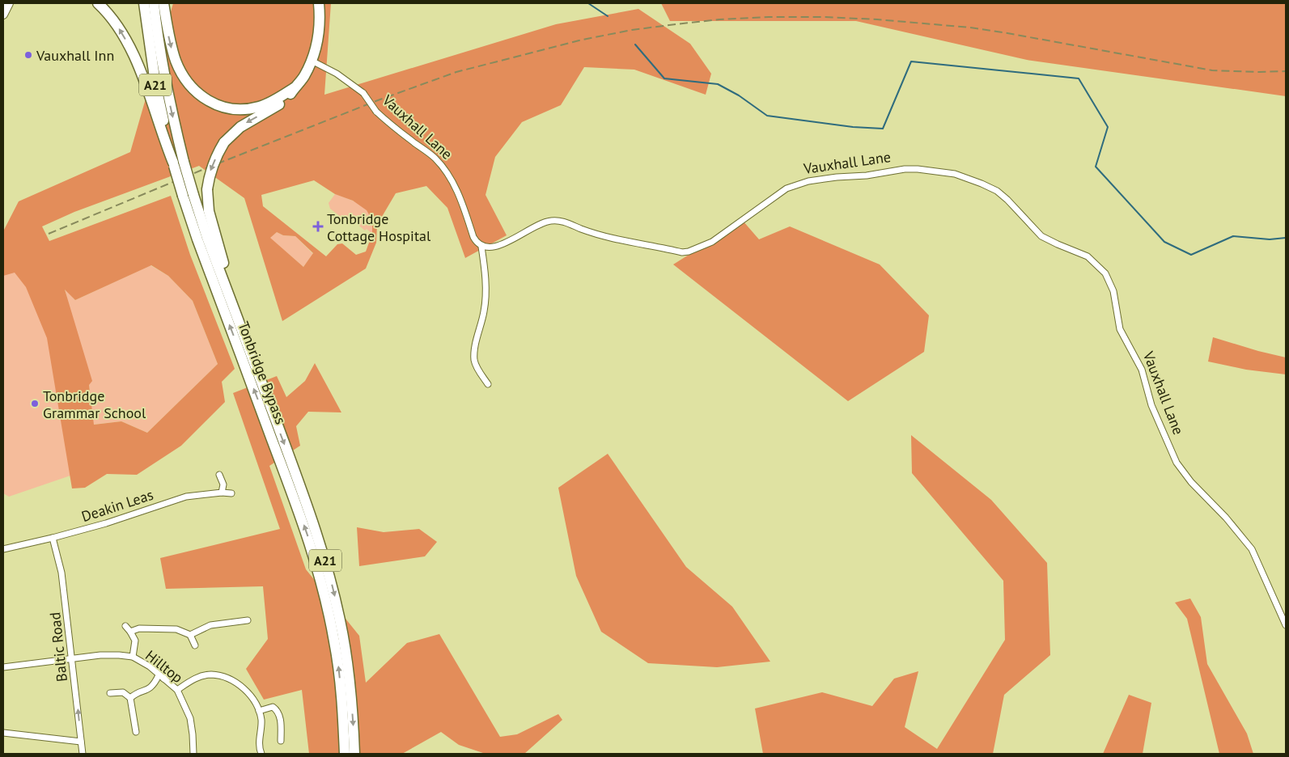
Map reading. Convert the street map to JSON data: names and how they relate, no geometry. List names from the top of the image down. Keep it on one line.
{"streets":{"highway":["A21","Tonbridge Bypass"],"street":["Vauxhall Lane","Deakin Leas","Baltic Road","Hilltop"]},"crossings":[["Deakin Leas","Baltic Road"],["Baltic Road","Hilltop"]],"one_way":["Baltic Road"],"places":{"other":["Vauxhall Inn","Tonbridge Grammar School"],"health":["Tonbridge Cottage Hospital"]}}
